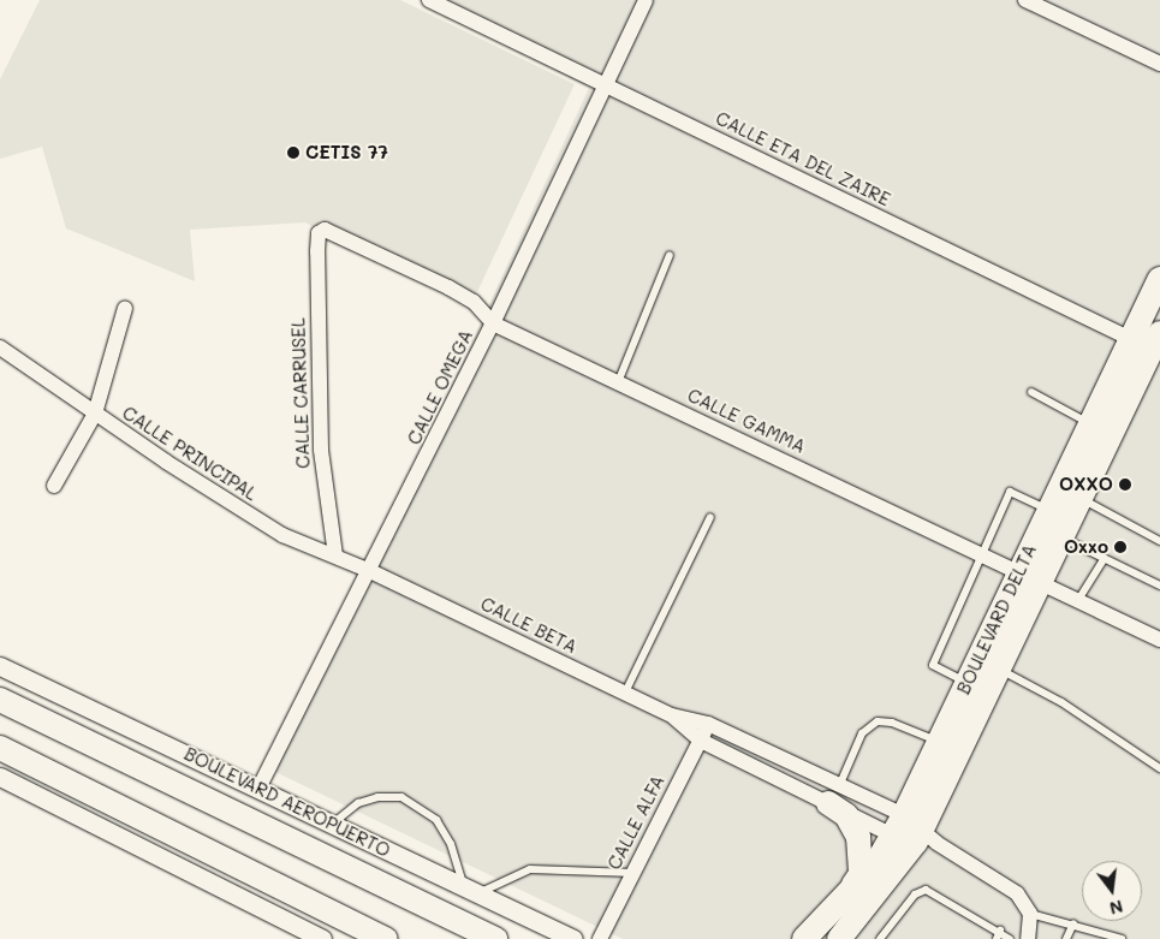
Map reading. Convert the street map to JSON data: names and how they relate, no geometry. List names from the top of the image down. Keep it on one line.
{"streets":{"main road":["BOULEVARD DELTA","BOULEVARD AEROPUERTO"],"street":["CALLE ETA DEL ZAIRE","CALLE OMEGA","CALLE CARRUSEL","CALLE GAMMA","CALLE PRINCIPAL","CALLE BETA","CALLE ALFA"]},"crossings":[["CALLE ETA DEL ZAIRE","CALLE OMEGA"],["CALLE ETA DEL ZAIRE","BOULEVARD DELTA"],["CALLE OMEGA","CALLE GAMMA"],["CALLE OMEGA","CALLE PRINCIPAL"],["CALLE OMEGA","CALLE BETA"],["CALLE OMEGA","BOULEVARD AEROPUERTO"],["CALLE CARRUSEL","CALLE GAMMA"],["CALLE CARRUSEL","CALLE PRINCIPAL"],["CALLE GAMMA","BOULEVARD DELTA"],["CALLE PRINCIPAL","CALLE BETA"],["BOULEVARD DELTA","CALLE BETA"],["CALLE BETA","CALLE ALFA"]],"places":["CETIS 77","OXXO","Oxxo"],"north":"bottom"}
